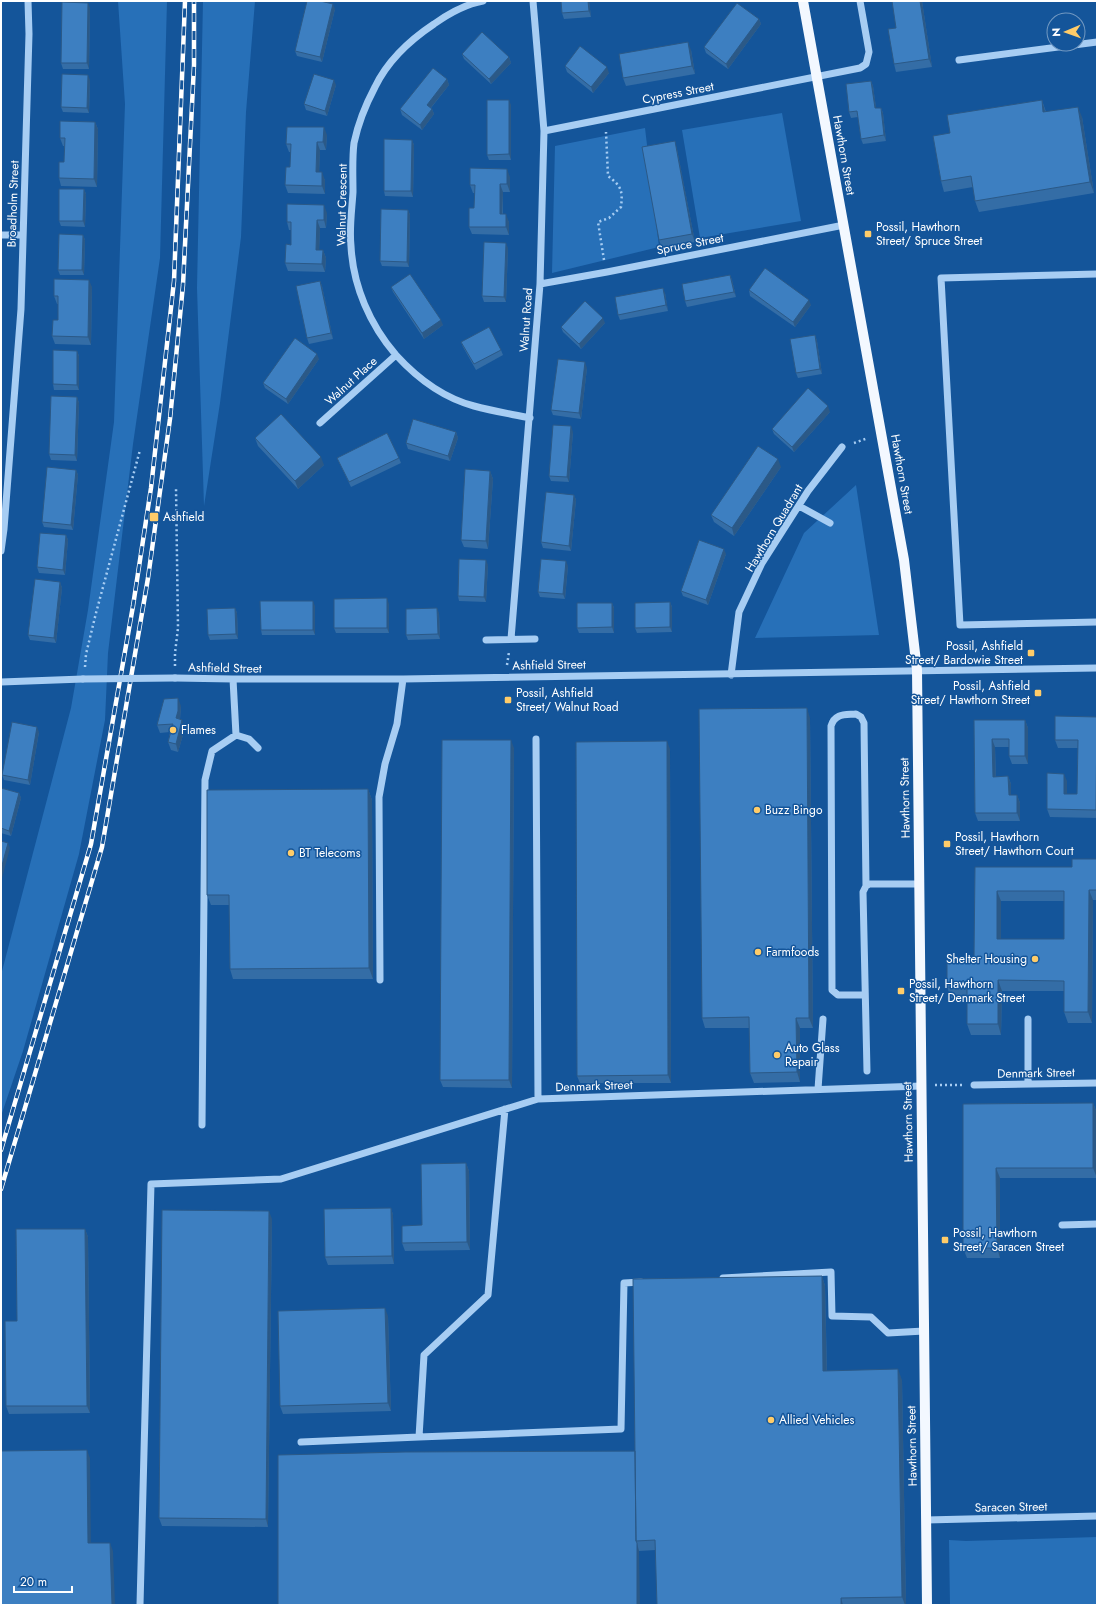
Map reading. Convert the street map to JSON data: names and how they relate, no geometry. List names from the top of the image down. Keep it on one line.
{"streets":{"main road":["Hawthorn Street"],"street":["Cypress Street","Broadholm Street","Walnut Crescent","Spruce Street","Walnut Road","Walnut Place","Hawthorn Quadrant","Ashfield Street","Denmark Street","Saracen Street"]},"crossings":[["Cypress Street","Hawthorn Street"],["Cypress Street","Walnut Road"],["Hawthorn Street","Spruce Street"],["Hawthorn Street","Ashfield Street"],["Hawthorn Street","Denmark Street"],["Hawthorn Street","Saracen Street"],["Walnut Crescent","Walnut Road"],["Walnut Crescent","Walnut Place"],["Spruce Street","Walnut Road"],["Hawthorn Quadrant","Ashfield Street"]],"places":{"transit":["Possil, Hawthorn Street/ Spruce Street","Ashfield","Possil, Ashfield Street/ Bardowie Street","Possil, Ashfield Street/ Hawthorn Street","Possil, Ashfield Street/ Walnut Road","Possil, Hawthorn Street/ Hawthorn Court","Possil, Hawthorn Street/ Denmark Street","Possil, Hawthorn Street/ Saracen Street"],"other":["Flames","Buzz Bingo","BT Telecoms","Farmfoods","Shelter Housing","Auto Glass Repair","Allied Vehicles"]},"scale_bar":"20 m","north":"left"}
